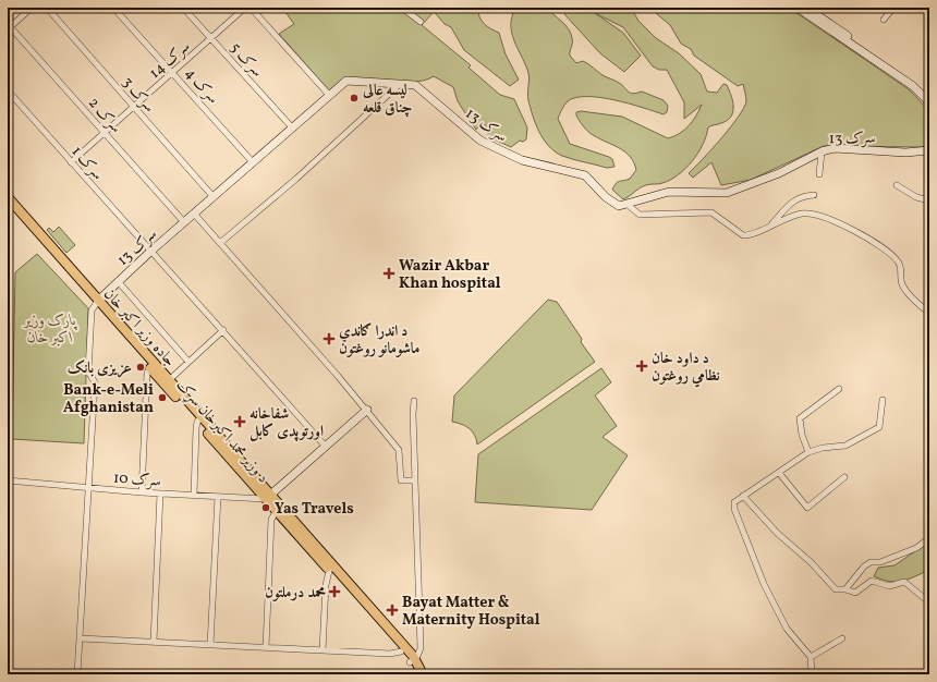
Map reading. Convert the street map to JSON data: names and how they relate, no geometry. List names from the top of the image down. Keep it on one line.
{"streets":{"main road":["جاده وزیر اکبر خان","د وزیر محمد اکبرخان سړک"],"street":["سرک 14","سرک 5","سرک 4","سرک 3","سرک 2","سرک 13","سرک 1","سرک 10"]},"crossings":[["سرک 14","سرک 5"],["سرک 14","سرک 4"],["سرک 14","سرک 3"],["سرک 14","سرک 2"],["سرک 14","سرک 1"],["سرک 5","سرک 13"],["سرک 4","سرک 13"],["سرک 3","سرک 13"],["سرک 2","سرک 13"],["سرک 13","سرک 1"],["سرک 13","جاده وزیر اکبر خان"],["سرک 13","د وزیر محمد اکبرخان سړک"],["جاده وزیر اکبر خان","د وزیر محمد اکبرخان سړک"],["د وزیر محمد اکبرخان سړک","سرک 10"]],"parks":["پارک وزیر اکبر خان"],"places":{"other":["لیسه عالی چناق قلعه","عزیزی بانک","Bank-e-Meli Afghanistan","Yas Travels"],"health":["Wazir Akbar Khan hospital","د اندرا ګاندي ماشومانو روغتون","د داود خان نظامي روغتون","شفاخانه اورتوپدی کابل","محمد درملتون","Bayat Matter & Maternity Hospital"]}}
